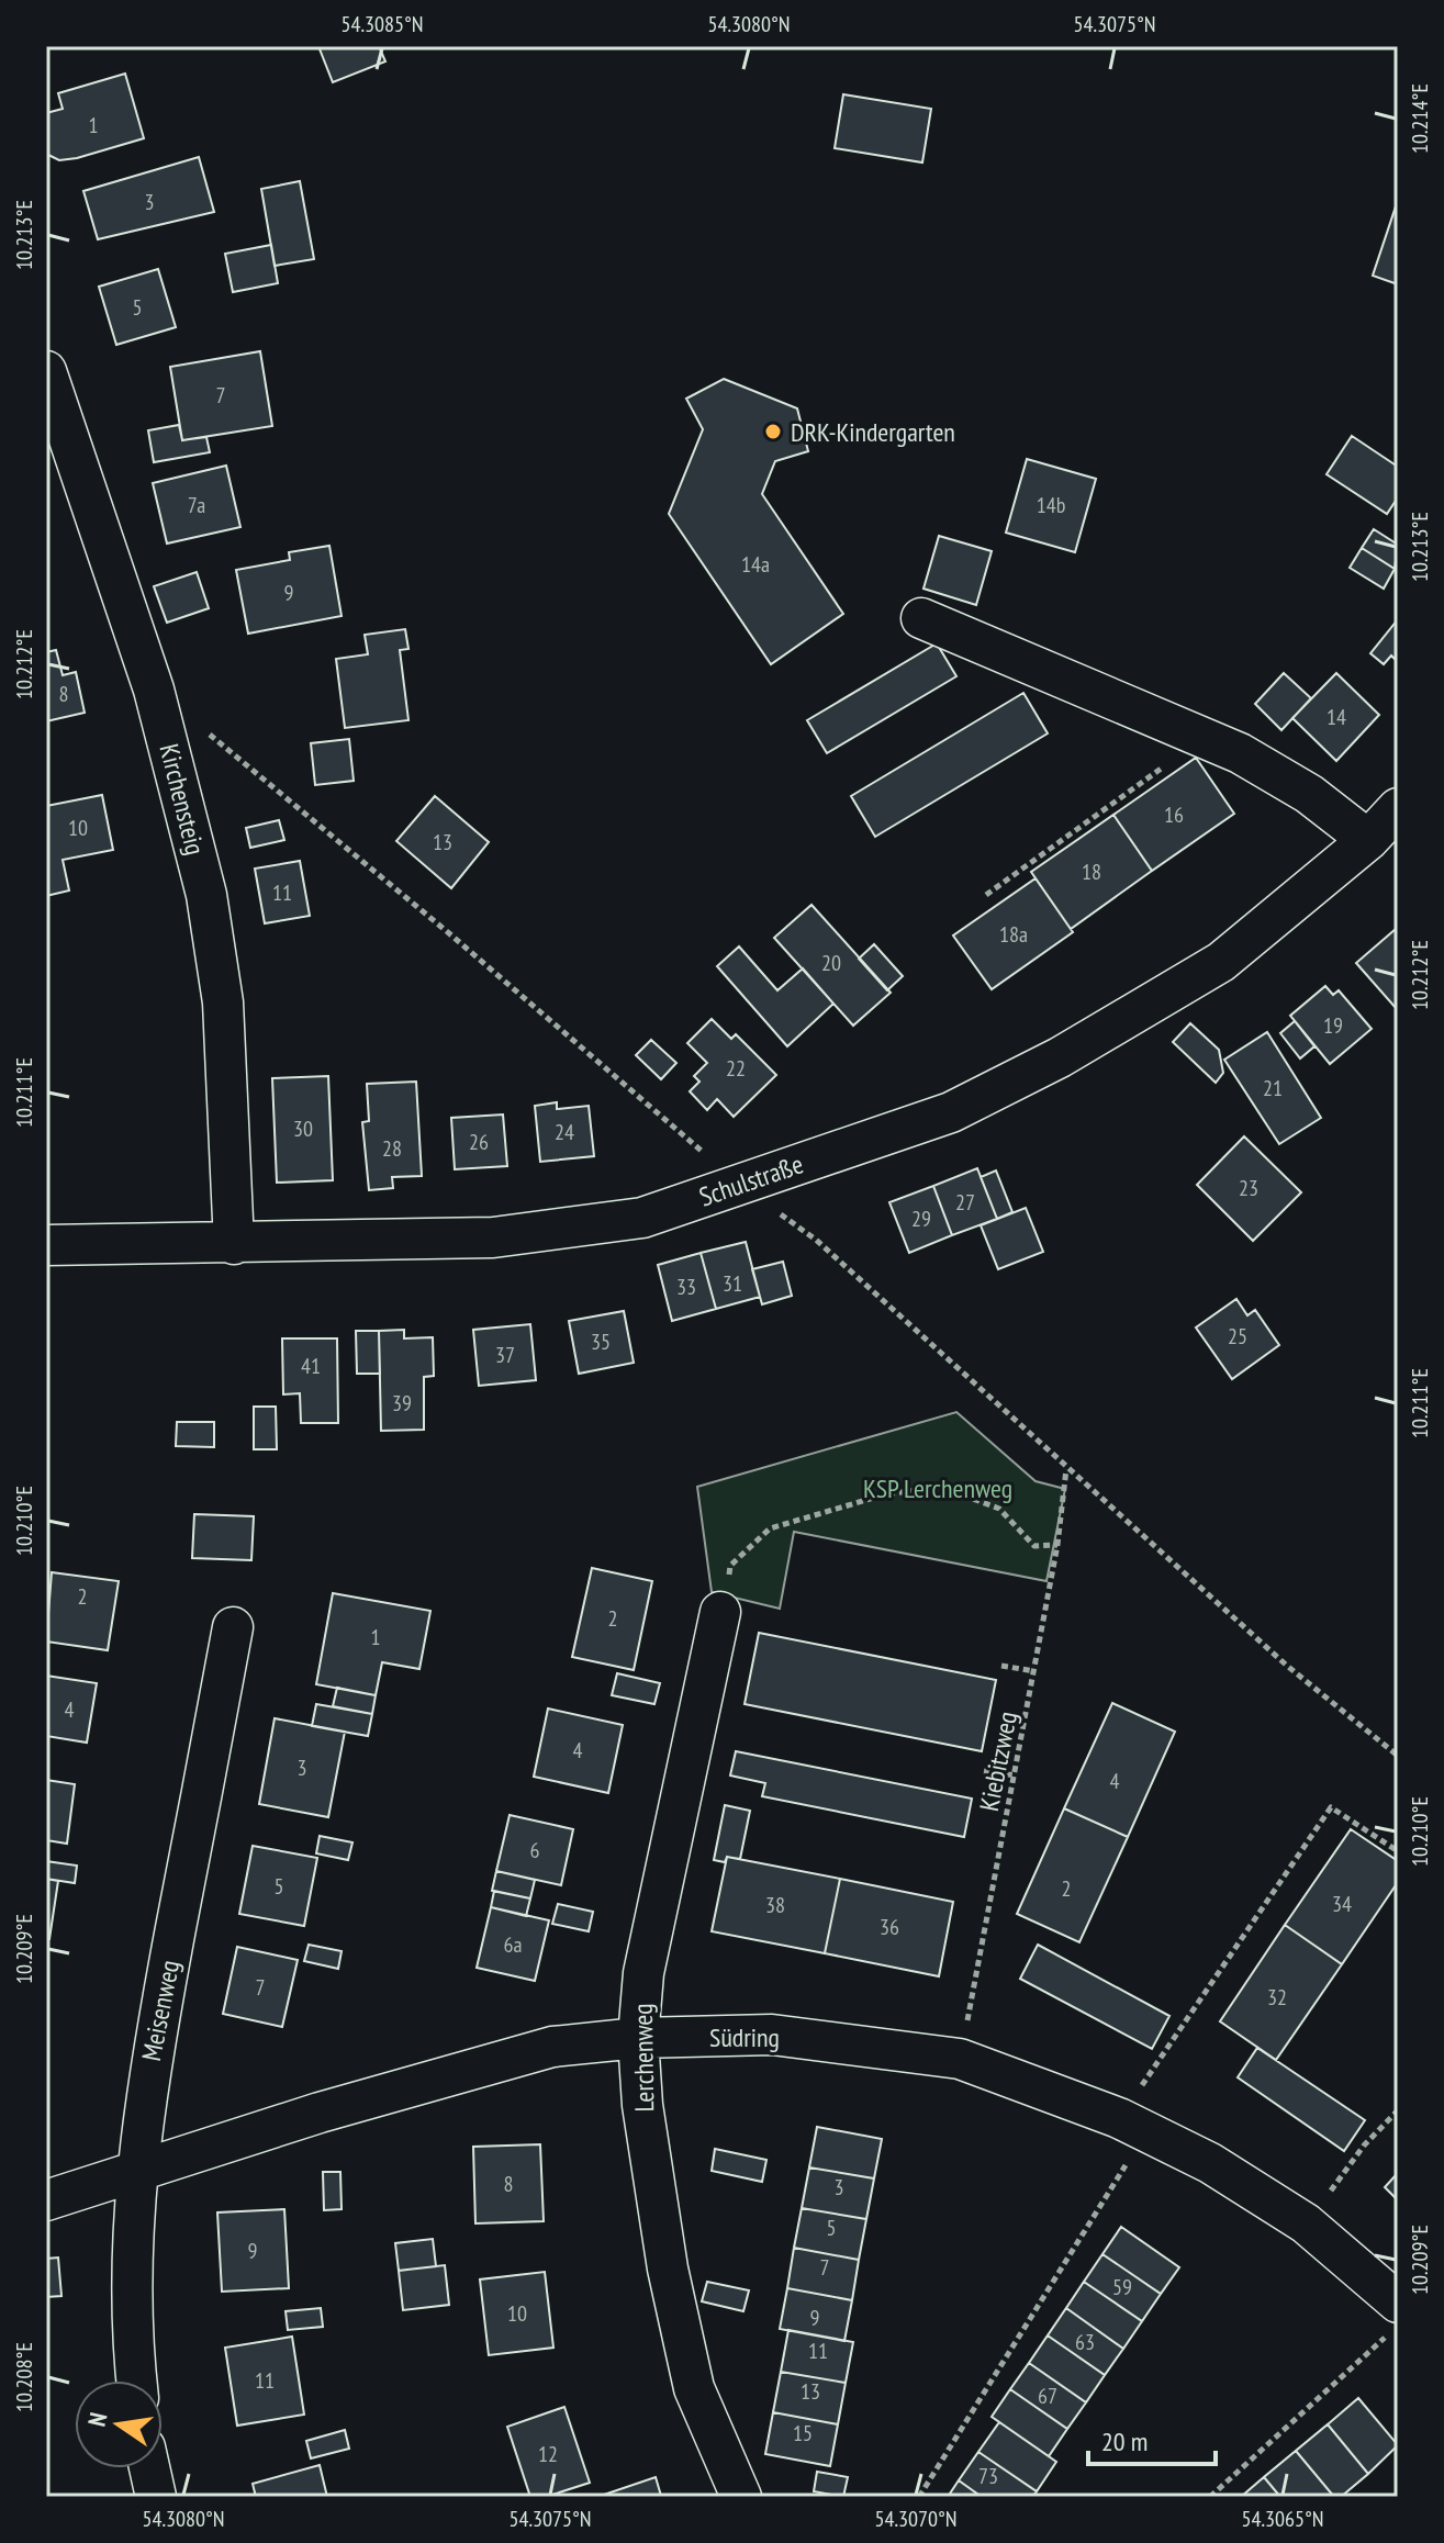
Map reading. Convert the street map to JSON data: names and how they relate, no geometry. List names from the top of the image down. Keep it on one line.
{"streets":{"street":["Kirchensteig","Schulstraße","Meisenweg","Südring","Lerchenweg"],"path":["Kiebitzweg"]},"crossings":[["Kirchensteig","Schulstraße"],["Kiebitzweg","Südring"],["Meisenweg","Südring"],["Südring","Lerchenweg"]],"parks":["KSP Lerchenweg"],"places":["DRK-Kindergarten"],"house_numbers":["1","3","5","7","7a","14b","14a","9","8","14","16","10","13","18","11","18a","20","19","22","21","30","24","26","28","23","27","29","31","33","25","35","37","41","39","2","2","1","4","4","3","4","6","5","2","34","38","36","6a","7","32","8","3","5","9","7","59","10","9","63","11","11","13","67","15","12","73"],"scale_bar":"20 m","north":"left","coordinates":["54.3085°N","54.3080°N","54.3075°N","10.214°E","10.213°E","10.212°E","10.211°E","10.210°E","10.209°E","10.208°E","54.3070°N","54.3065°N"]}
